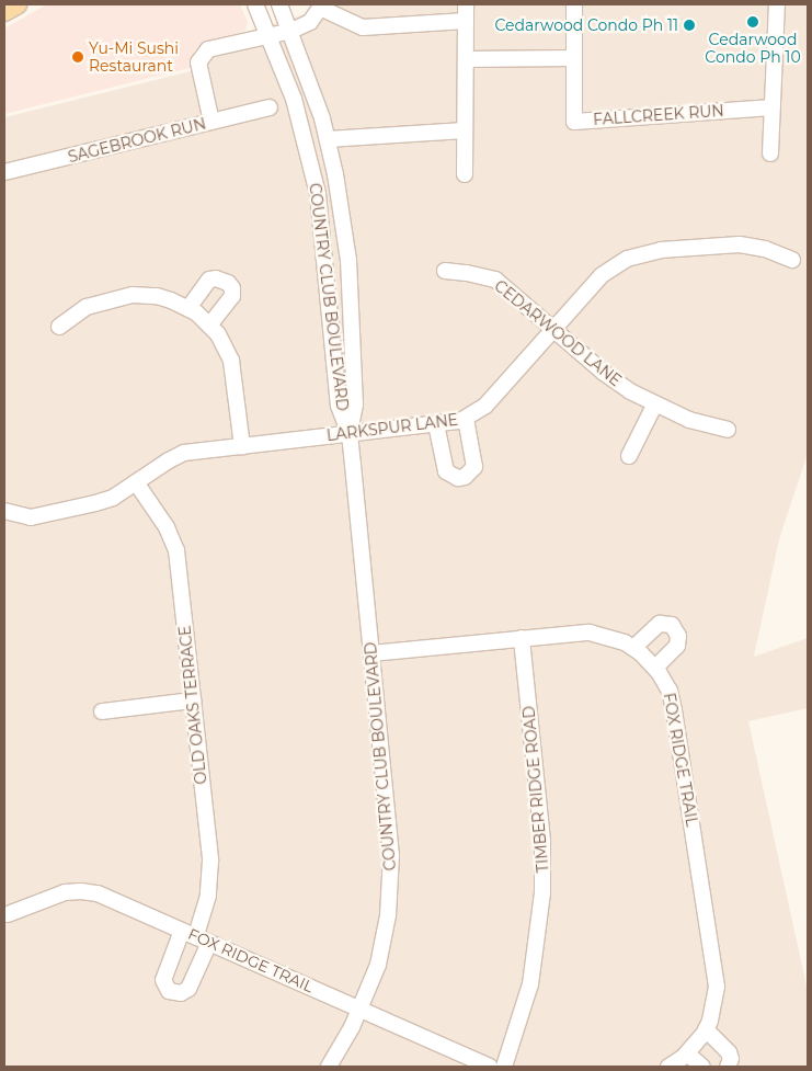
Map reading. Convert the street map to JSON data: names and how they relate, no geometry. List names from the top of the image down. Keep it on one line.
{"streets":{"street":["FALLCREEK RUN","SAGEBROOK RUN","COUNTRY CLUB BOULEVARD","CEDARWOOD LANE","LARKSPUR LANE","OLD OAKS TERRACE","FOX RIDGE TRAIL","TIMBER RIDGE ROAD"]},"crossings":[["COUNTRY CLUB BOULEVARD","LARKSPUR LANE"],["COUNTRY CLUB BOULEVARD","FOX RIDGE TRAIL"],["CEDARWOOD LANE","LARKSPUR LANE"],["LARKSPUR LANE","OLD OAKS TERRACE"],["OLD OAKS TERRACE","FOX RIDGE TRAIL"],["FOX RIDGE TRAIL","TIMBER RIDGE ROAD"]],"places":["Cedarwood Condo Ph 10","Cedarwood Condo Ph 11","Yu-Mi Sushi Restaurant"]}
